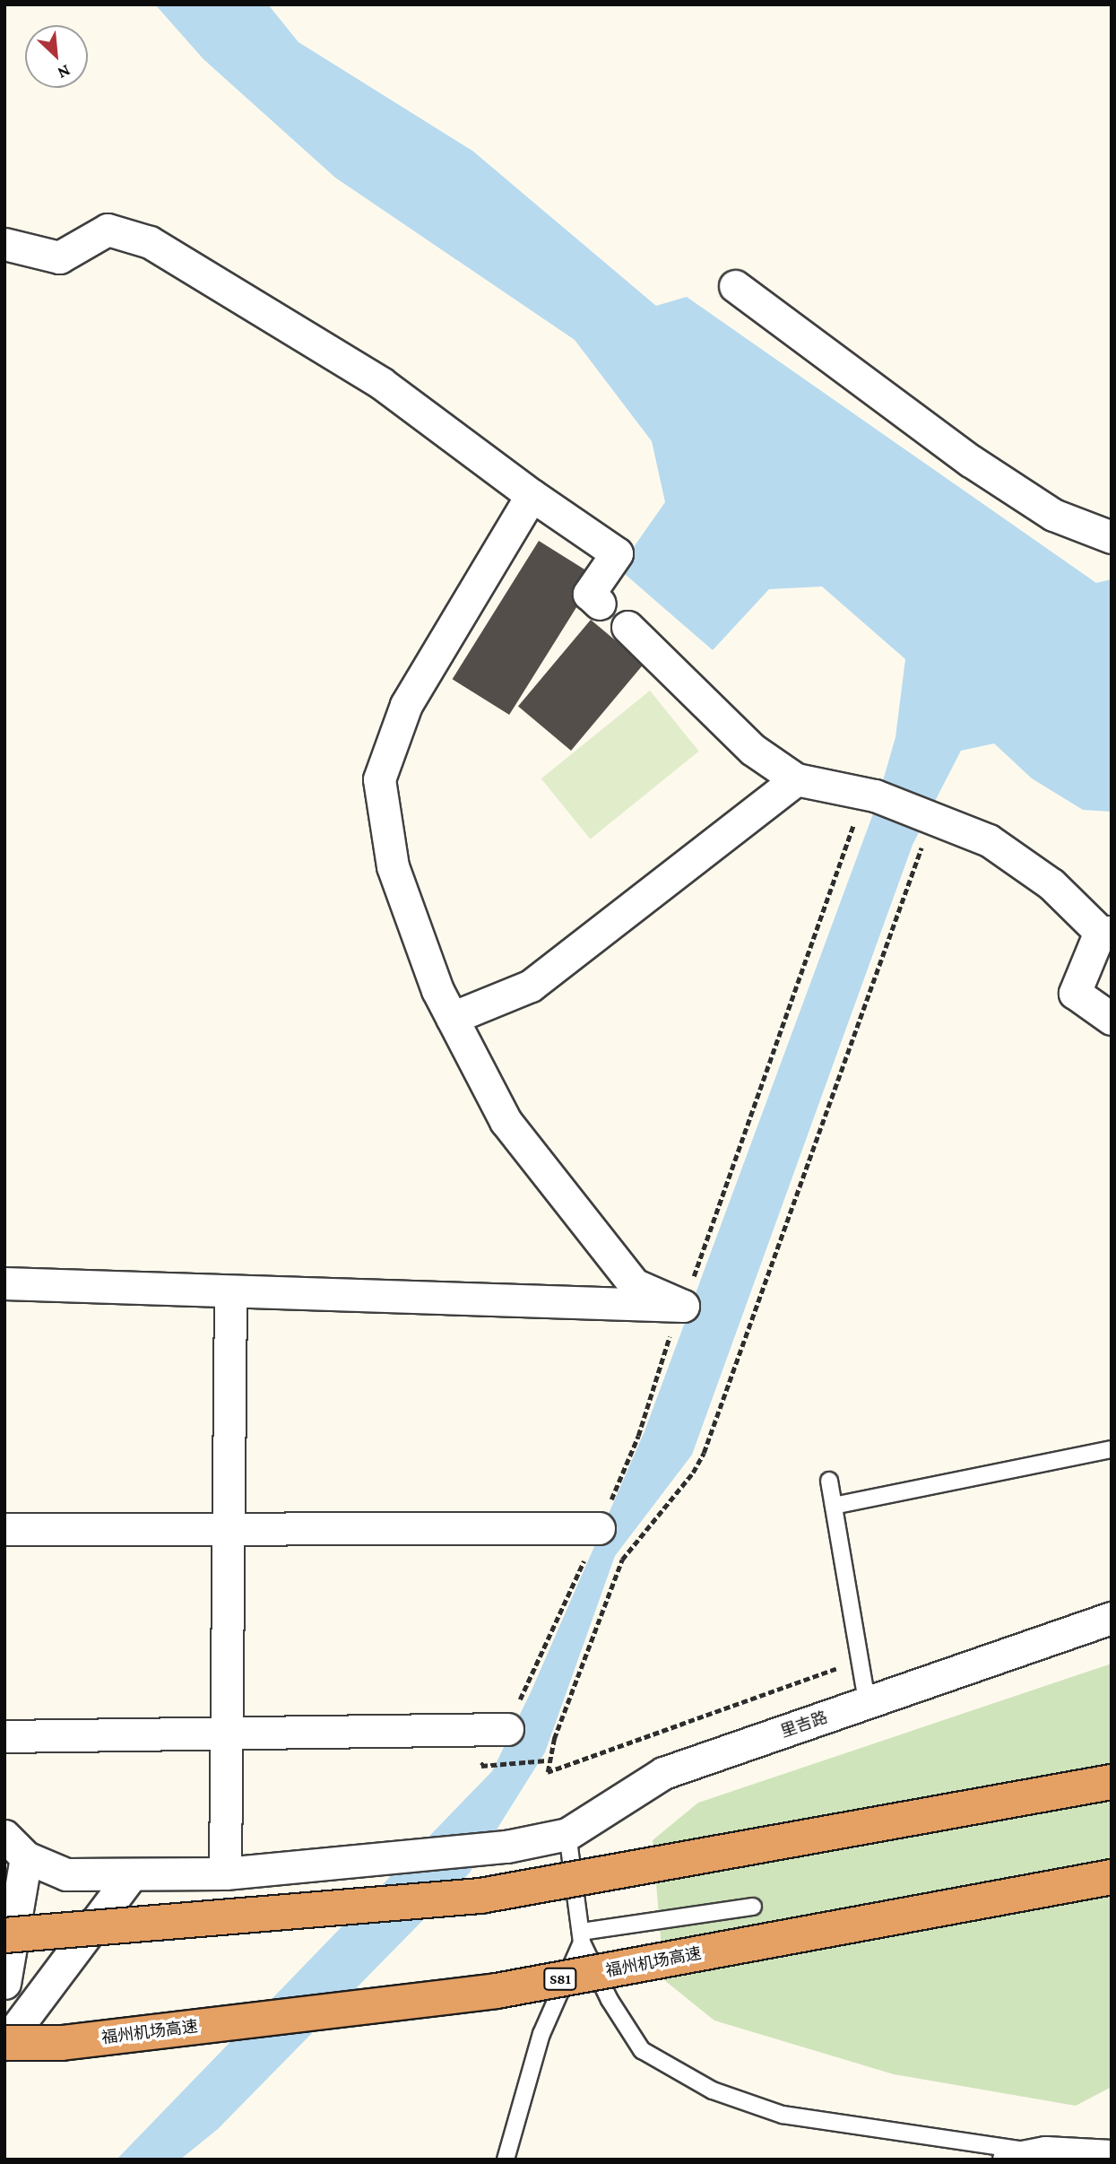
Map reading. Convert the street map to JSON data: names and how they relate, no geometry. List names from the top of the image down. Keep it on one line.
{"streets":{"highway":["福州机场高速","S81"],"street":["里吉路"]},"north":"bottom right"}
